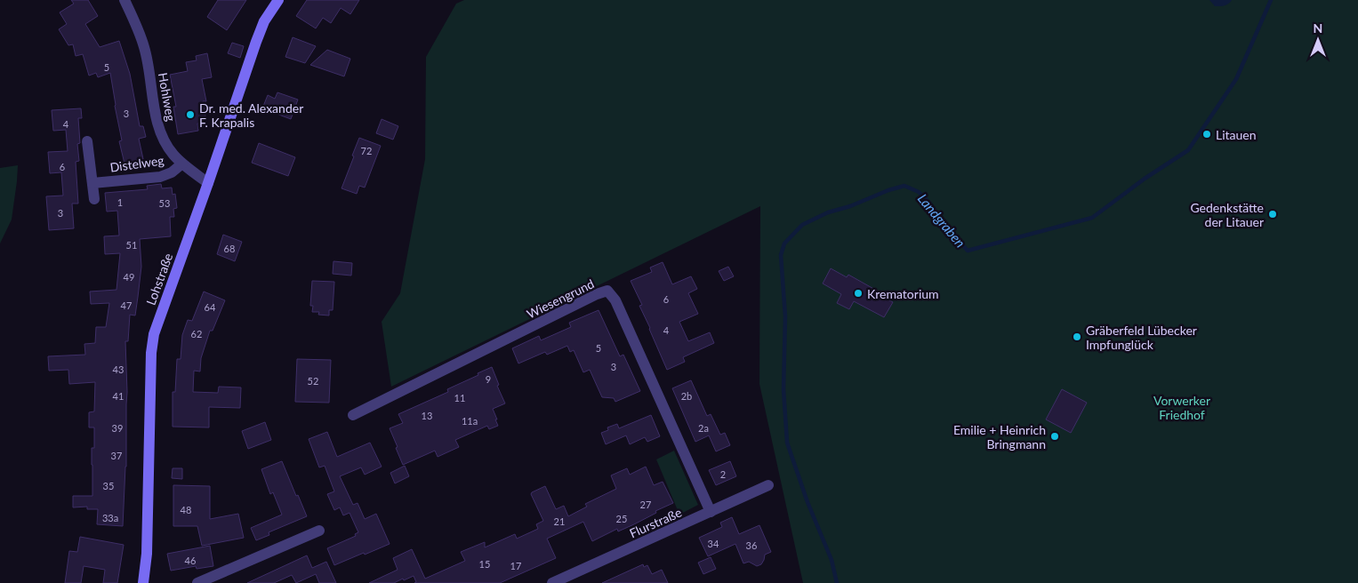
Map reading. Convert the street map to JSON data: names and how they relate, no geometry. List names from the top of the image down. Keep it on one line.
{"streets":{"main road":["Lohstraße"],"street":["Hohlweg","Distelweg","Wiesengrund","Flurstraße"]},"crossings":[["Hohlweg","Distelweg"],["Hohlweg","Lohstraße"],["Wiesengrund","Flurstraße"]],"water":["Landgraben"],"parks":["Vorwerker Friedhof"],"places":["Dr. med. Alexander F. Krapalis","Litauen","Gedenkstätte der Litauer","Krematorium","Gräberfeld Lübecker Impfunglück","Emilie + Heinrich Bringmann"],"house_numbers":["5","3","4","72","6","1","53","3","51","68","49","6","47","64","4","62","5","3","43","9","52","41","2b","11","13","11a","39","2a","37","2","35","27","48","33a","25","21","34","36","46","15","17"],"north":"top"}
